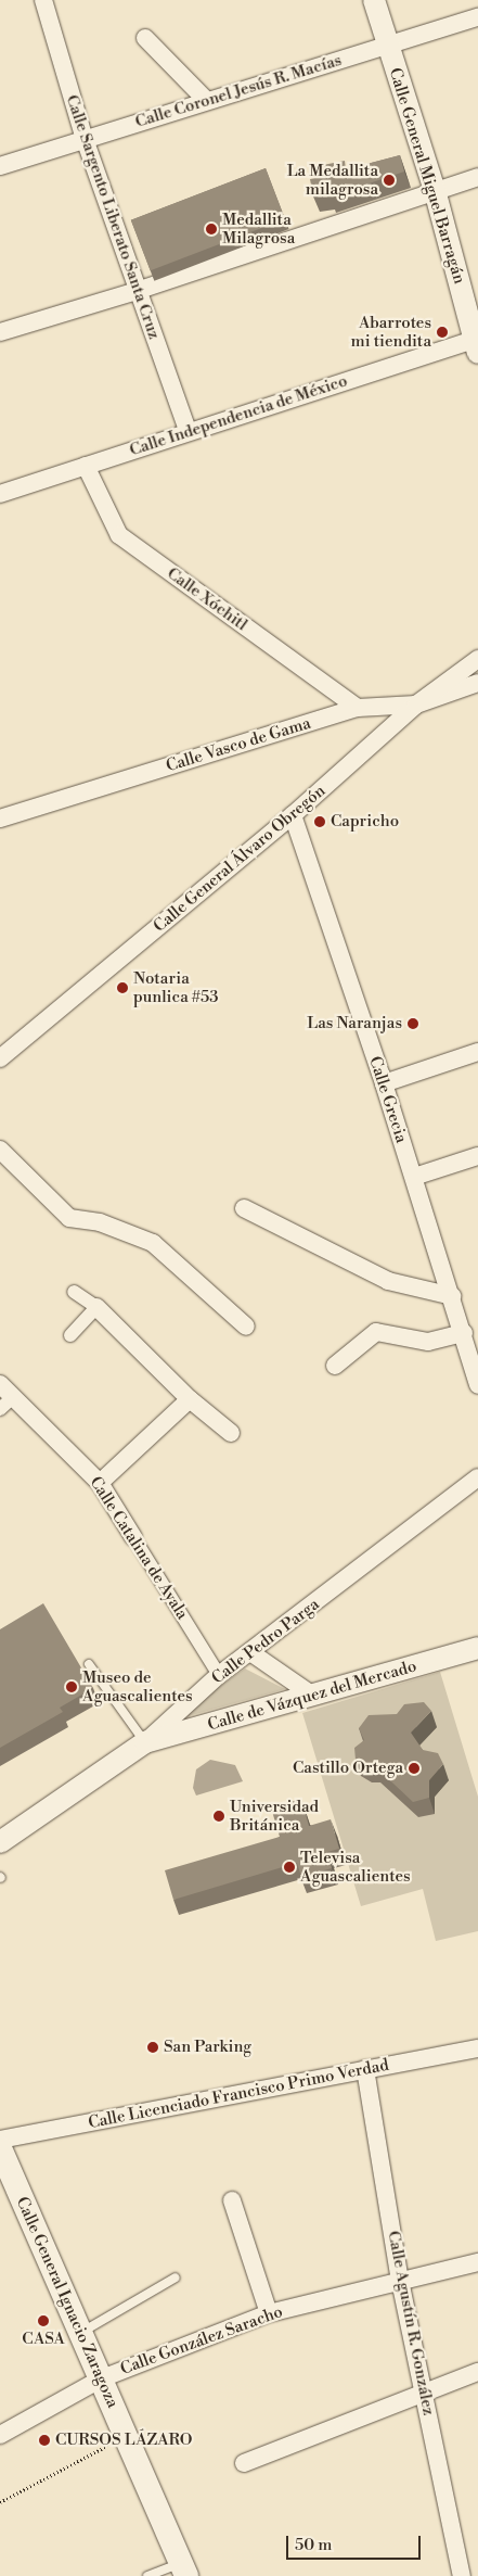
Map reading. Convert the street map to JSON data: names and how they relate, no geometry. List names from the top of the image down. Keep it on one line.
{"streets":{"main road":["Calle General Ignacio Zaragoza"],"street":["Calle Coronel Jesús R. Macías","Calle General Miguel Barragán","Calle Sargento Liberato Santa Cruz","Calle Independencia de México","Calle Xóchitl","Calle Vasco de Gama","Calle General Álvaro Obregón","Calle Grecia","Calle Catalina de Ayala","Calle Pedro Parga","Calle de Vázquez del Mercado","Calle Licenciado Francisco Primo Verdad","Calle Agustín R. González","Calle González Saracho"]},"crossings":[["Calle Coronel Jesús R. Macías","Calle General Miguel Barragán"],["Calle Coronel Jesús R. Macías","Calle Sargento Liberato Santa Cruz"],["Calle General Miguel Barragán","Calle Independencia de México"],["Calle Sargento Liberato Santa Cruz","Calle Independencia de México"],["Calle Independencia de México","Calle Xóchitl"],["Calle Xóchitl","Calle Vasco de Gama"],["Calle Vasco de Gama","Calle General Álvaro Obregón"],["Calle General Álvaro Obregón","Calle Grecia"],["Calle Catalina de Ayala","Calle Pedro Parga"],["Calle Pedro Parga","Calle de Vázquez del Mercado"],["Calle Licenciado Francisco Primo Verdad","Calle Agustín R. González"],["Calle General Ignacio Zaragoza","Calle González Saracho"],["Calle Agustín R. González","Calle González Saracho"]],"places":["La Medallita milagrosa","Medallita Milagrosa","Abarrotes mi tiendita","Capricho","Notaria punlica #53","Las Naranjas","Museo de Aguascalientes","Castillo Ortega","Universidad Británica","Televisa Aguascalientes","San Parking","CASA","CURSOS LÁZARO"],"scale_bar":"50 m"}
